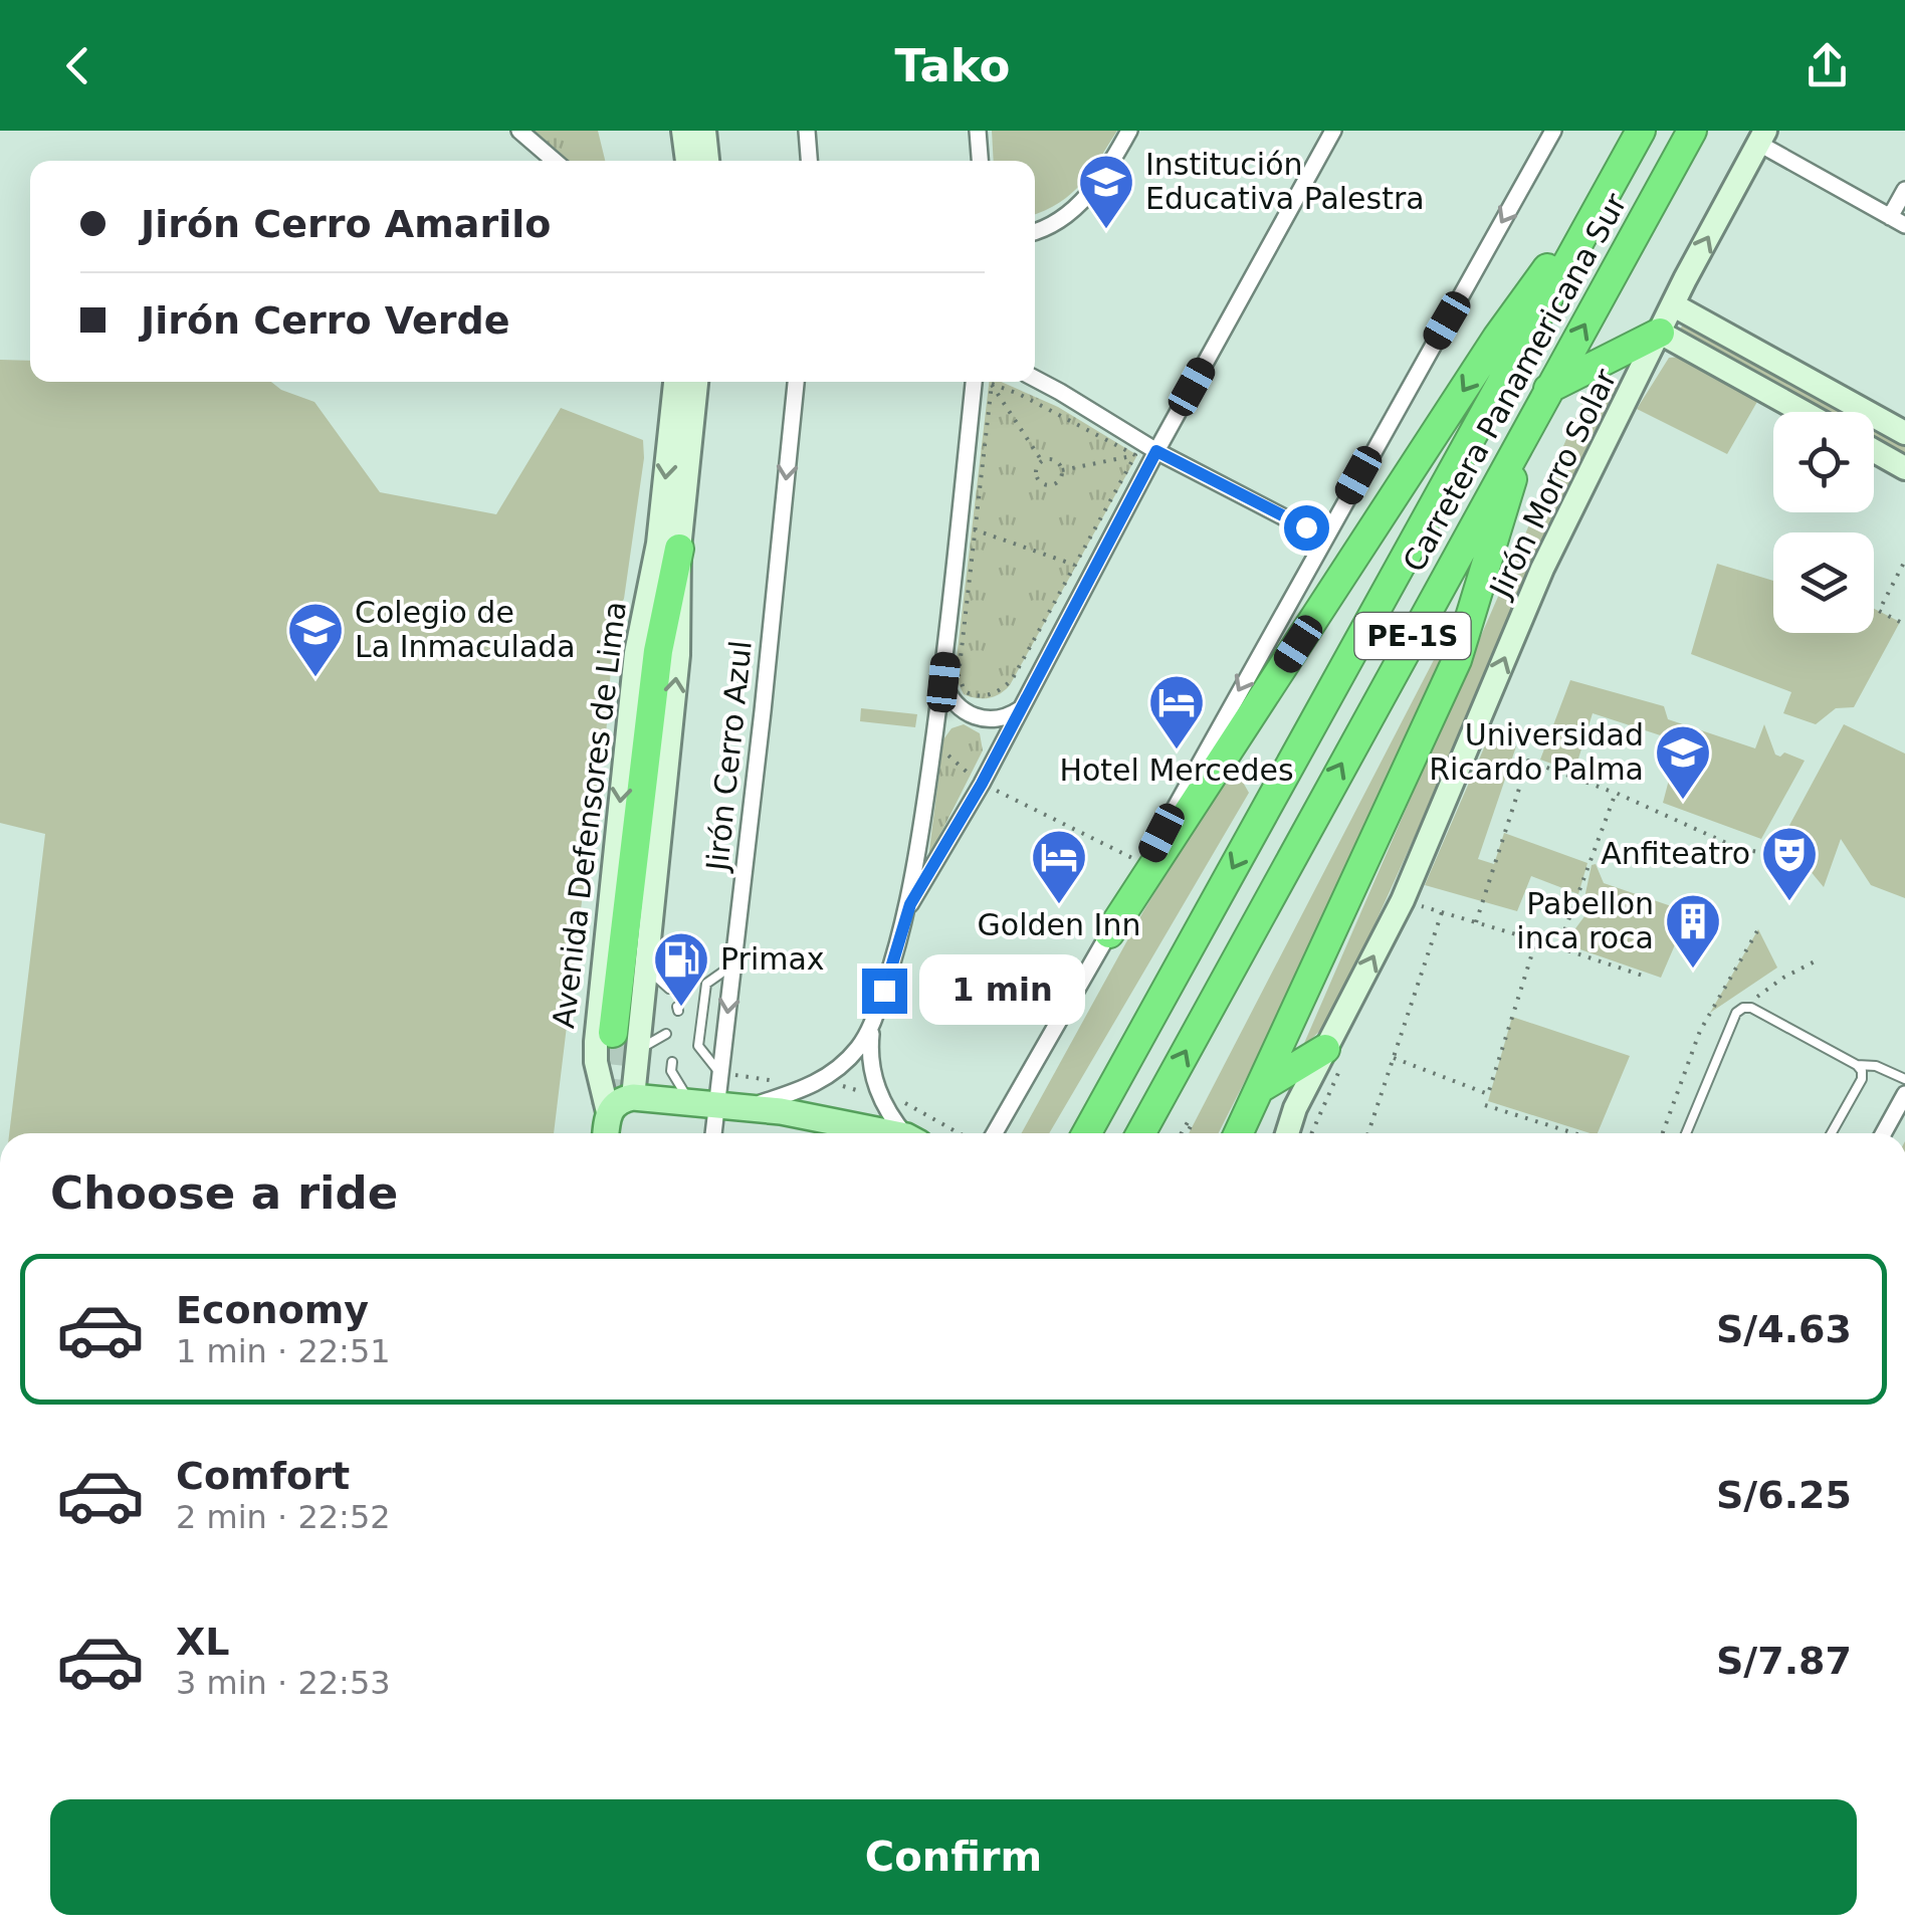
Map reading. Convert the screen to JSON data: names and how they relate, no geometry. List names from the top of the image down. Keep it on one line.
{"streets":{"highway":["Carretera Panamericana Sur","PE-1S"],"main road":["Avenida Defensores de Lima"],"street":["Jirón Morro Solar","Jirón Cerro Azul"]},"one_way":["Jirón Cerro Azul"],"places":{"school or university":["Institución Educativa Palestra","Colegio de La Inmaculada","Universidad Ricardo Palma"],"hotel":["Hotel Mercedes","Golden Inn"],"theatre":["Anfiteatro"],"building":["Pabellon inca roca"],"fuel station":["Primax"]},"page":{"header":"Tako","banner":["Jirón Cerro Amarilo","Jirón Cerro Verde"],"bubble":"1 min","heading":"Choose a ride","list":[{"name":"Economy","note":"1 min · 22:51","value":"S/4.63"},{"name":"Comfort","note":"2 min · 22:52","value":"S/6.25"},{"name":"XL","note":"3 min · 22:53","value":"S/7.87"}],"buttons":"Confirm"}}
